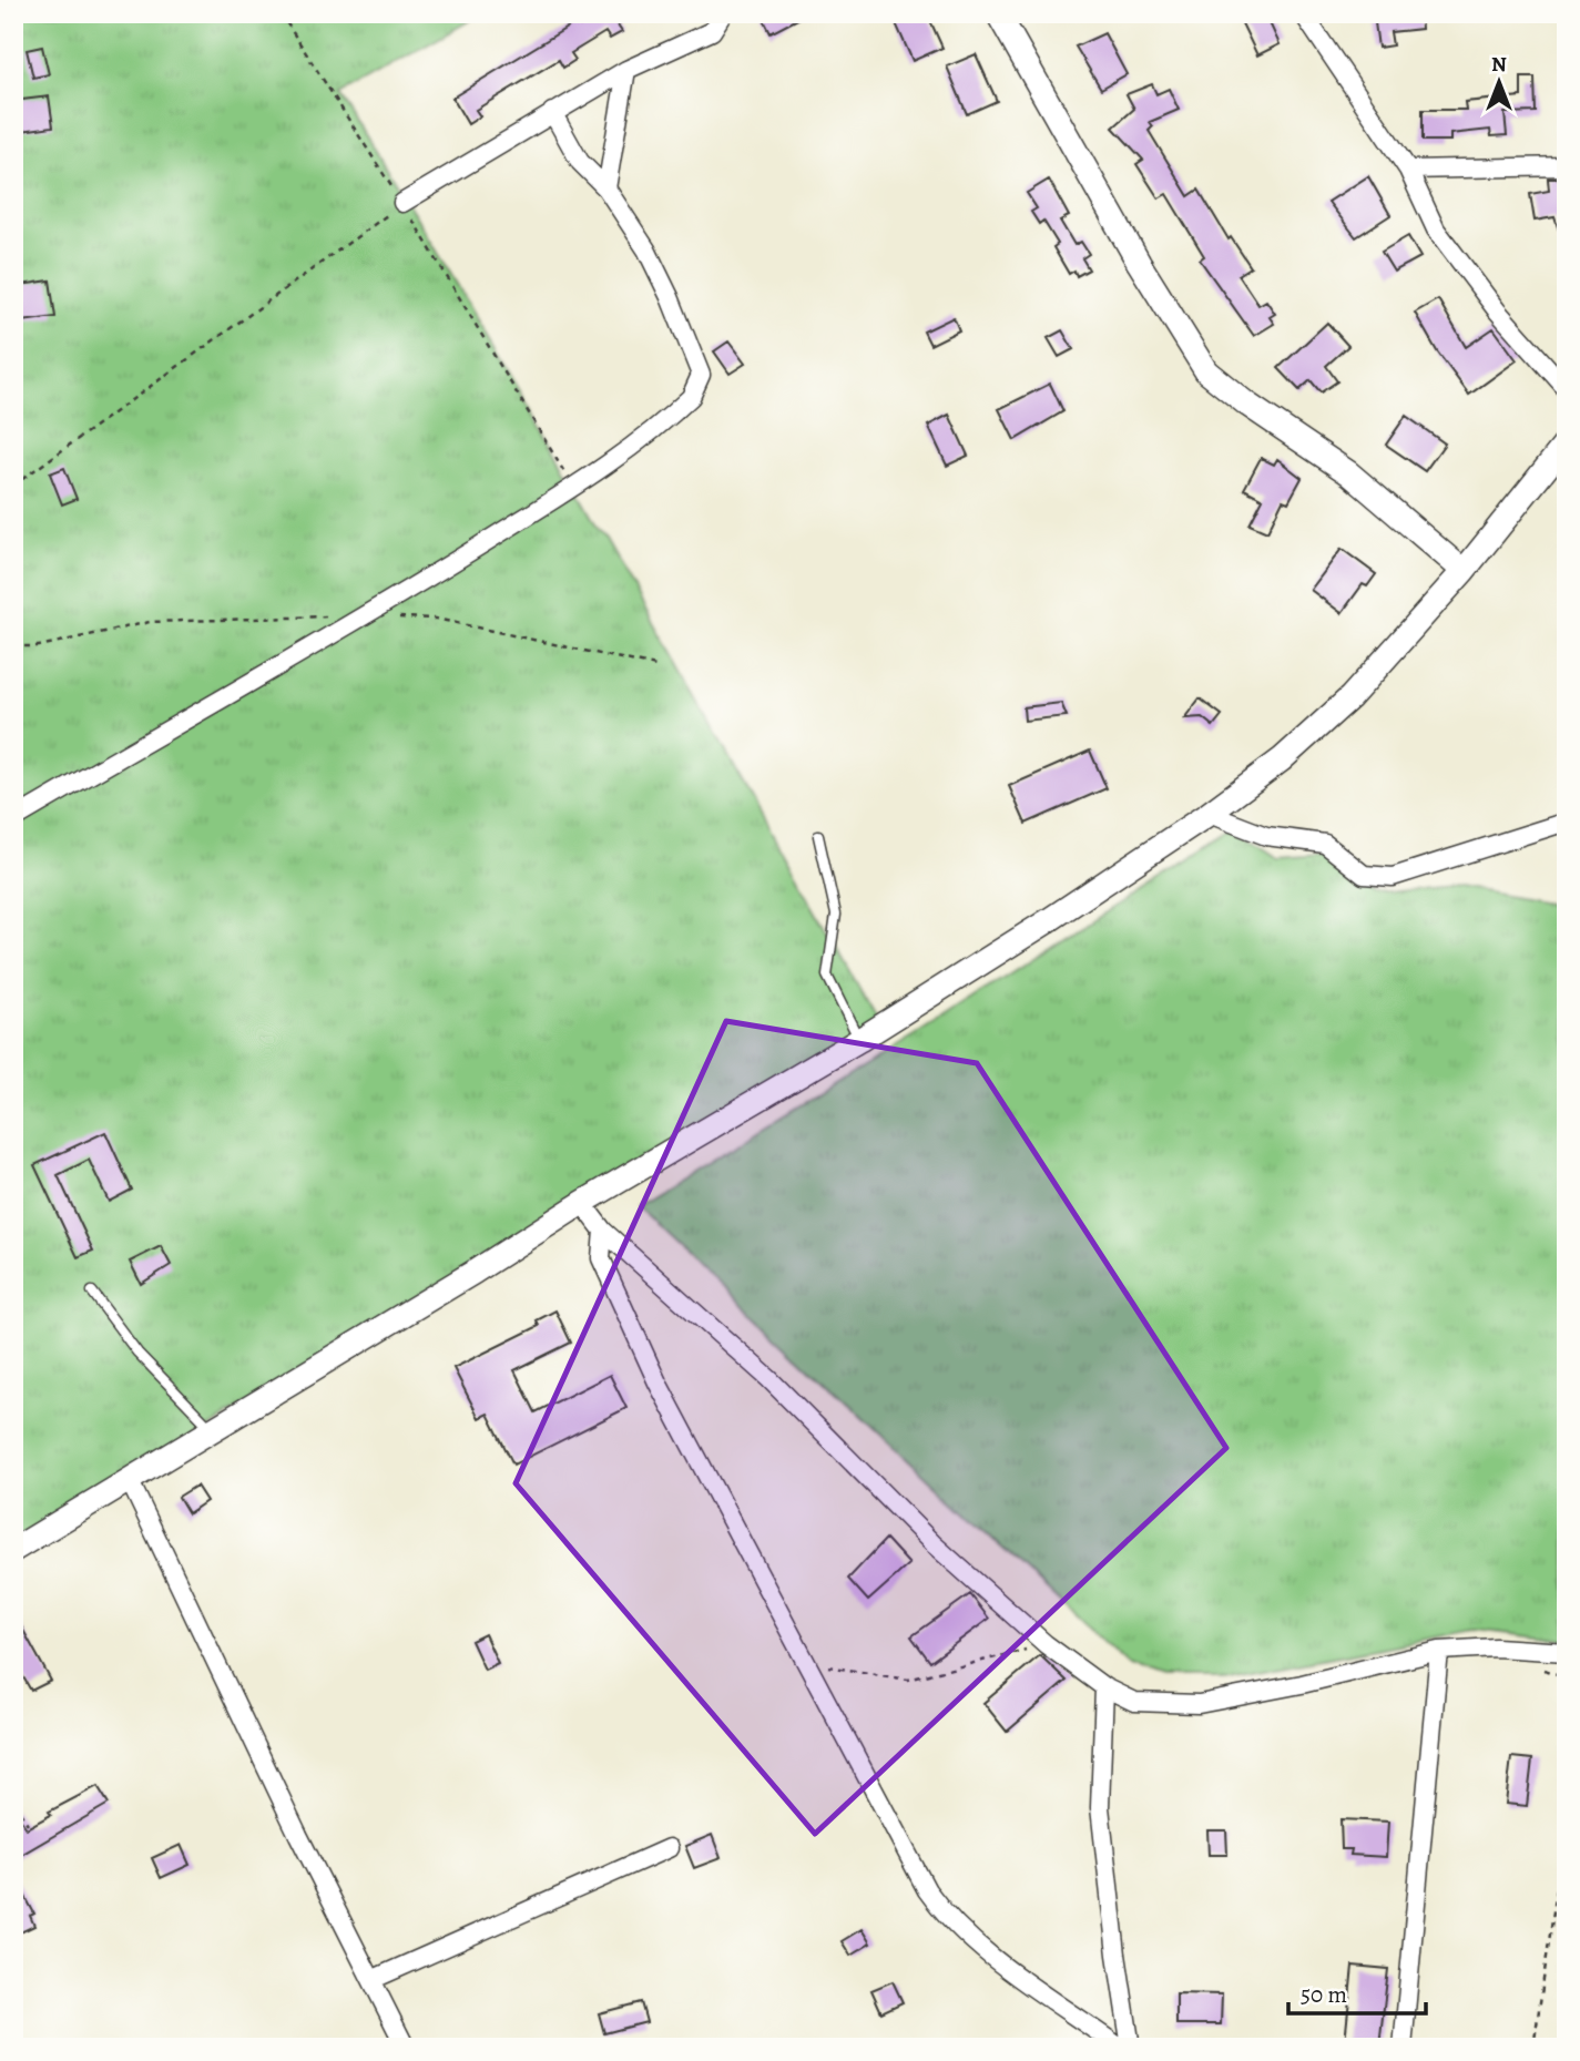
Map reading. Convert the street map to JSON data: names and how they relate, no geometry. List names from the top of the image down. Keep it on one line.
{"scale_bar":"50 m","north":"top"}
